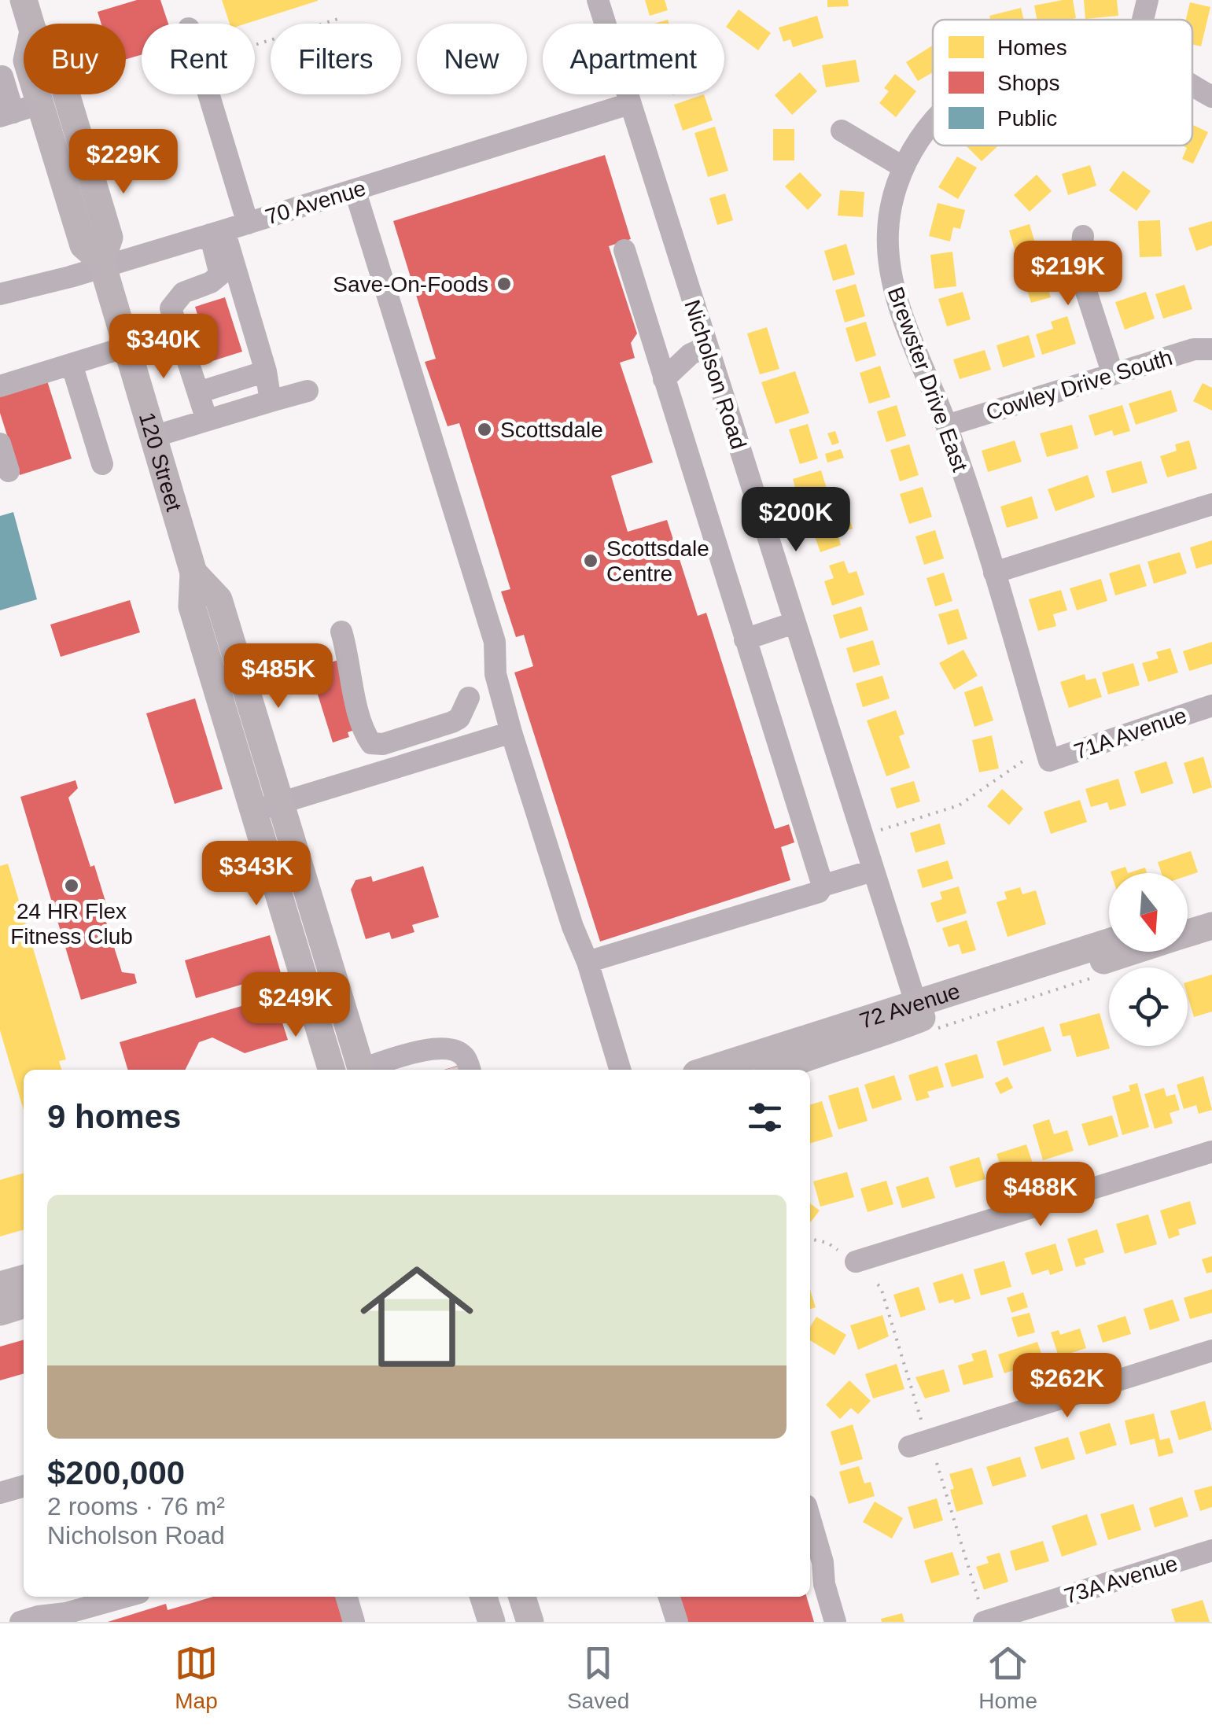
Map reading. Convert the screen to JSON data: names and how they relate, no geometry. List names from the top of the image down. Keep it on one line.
{"streets":{"main road":["120 Street","72 Avenue"],"street":["70 Avenue","Nicholson Road","Brewster Drive East","Cowley Drive South","71A Avenue","73A Avenue"]},"crossings":[["70 Avenue","Nicholson Road"],["70 Avenue","120 Street"],["Nicholson Road","72 Avenue"],["Brewster Drive East","Cowley Drive South"],["Brewster Drive East","71A Avenue"]],"places":["Save-On-Foods","Scottsdale","Scottsdale Centre","24 HR Flex Fitness Club"],"legend":["Homes","Shops","Public"],"north":"bottom","page":{"chip":["Buy","Rent","Filters","New","Apartment"],"price":["$229K","$219K","$340K","$200K","$485K","$343K","$249K","$488K","$262K"],"heading":"9 homes","list":[{"name":"$200,000","note":"2 rooms · 76 m² · Nicholson Road"}],"tabs":["Map","Saved","Home"]}}
